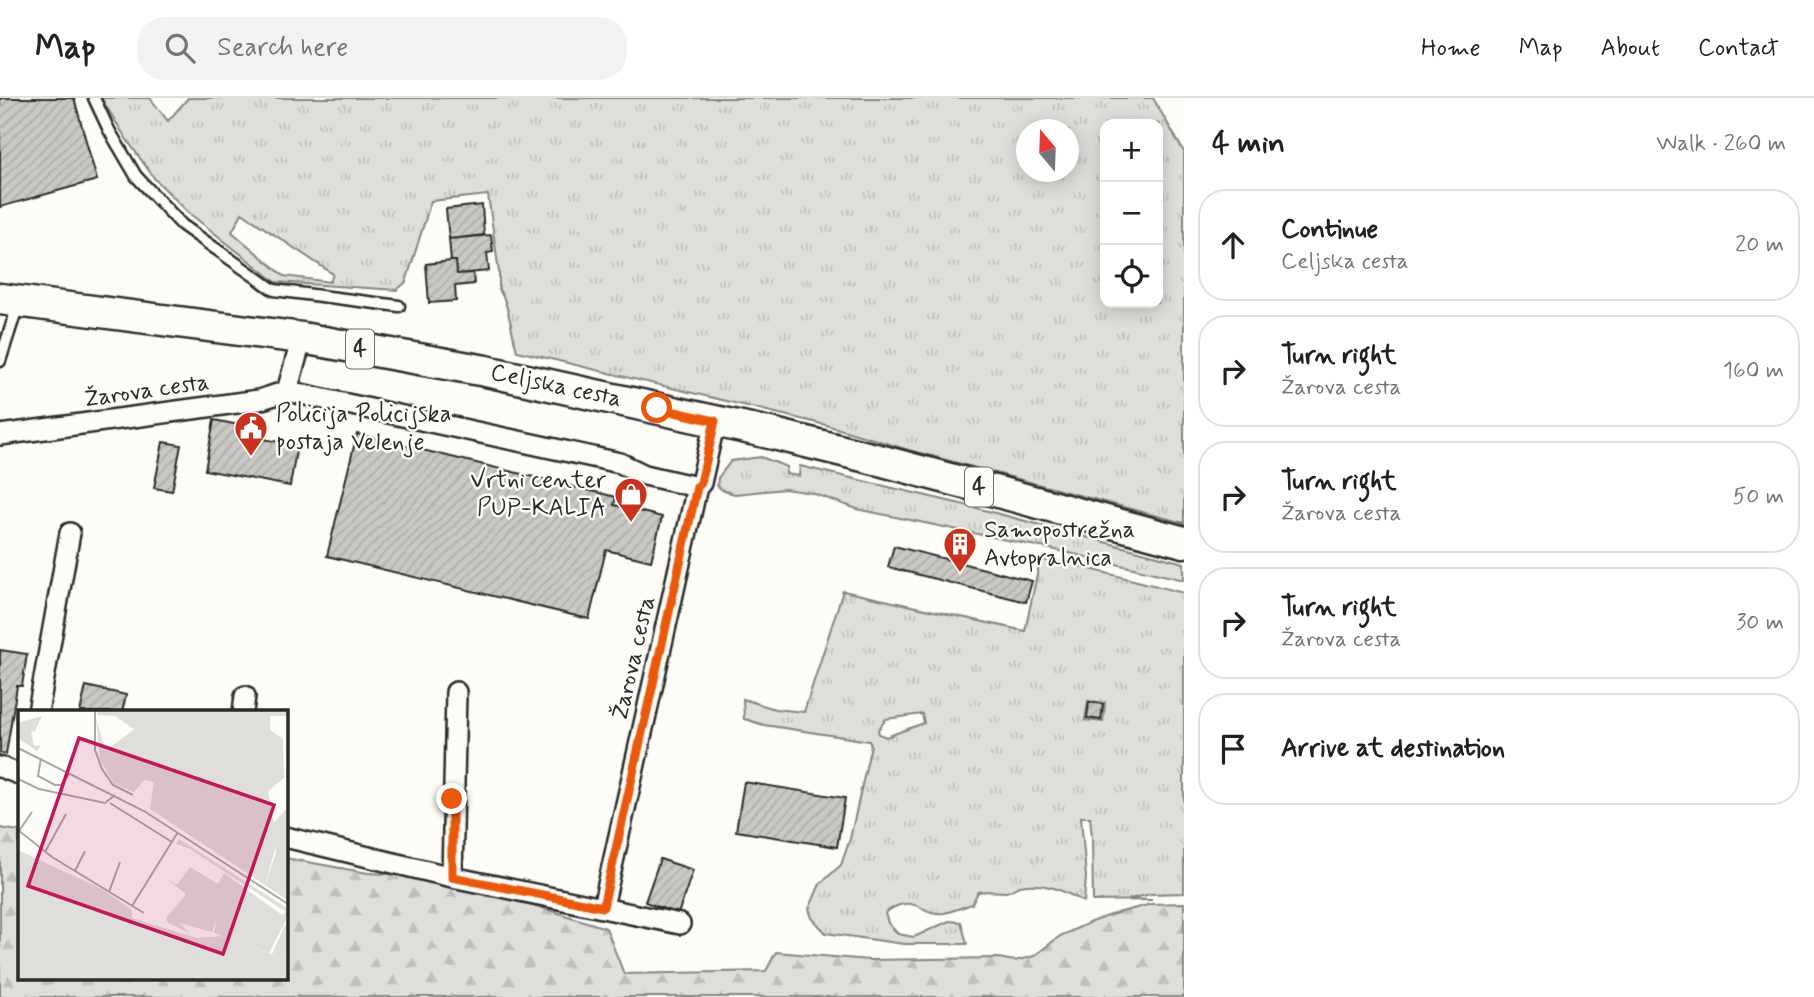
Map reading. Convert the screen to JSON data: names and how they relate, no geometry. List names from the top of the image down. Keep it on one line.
{"streets":{"main road":["4","Celjska cesta"],"street":["Žarova cesta"]},"crossings":[["Celjska cesta","Žarova cesta"]],"places":{"public building":["Policija Policijska postaja Velenje"],"shop":["Vrtni center PUP-KALIA"],"building":["Samopostrežna Avtopralnica"]},"north":"top","page":{"header":"Map","search":"Search here","nav":["Home","Map","About","Contact"],"heading":["4 min","Walk · 260 m"],"map_buttons":["+","−"],"list":[["Continue","Celjska cesta","20 m"],["Turn right","Žarova cesta","160 m"],["Turn right","Žarova cesta","50 m"],["Turn right","Žarova cesta","30 m"],"Arrive at destination"]}}
